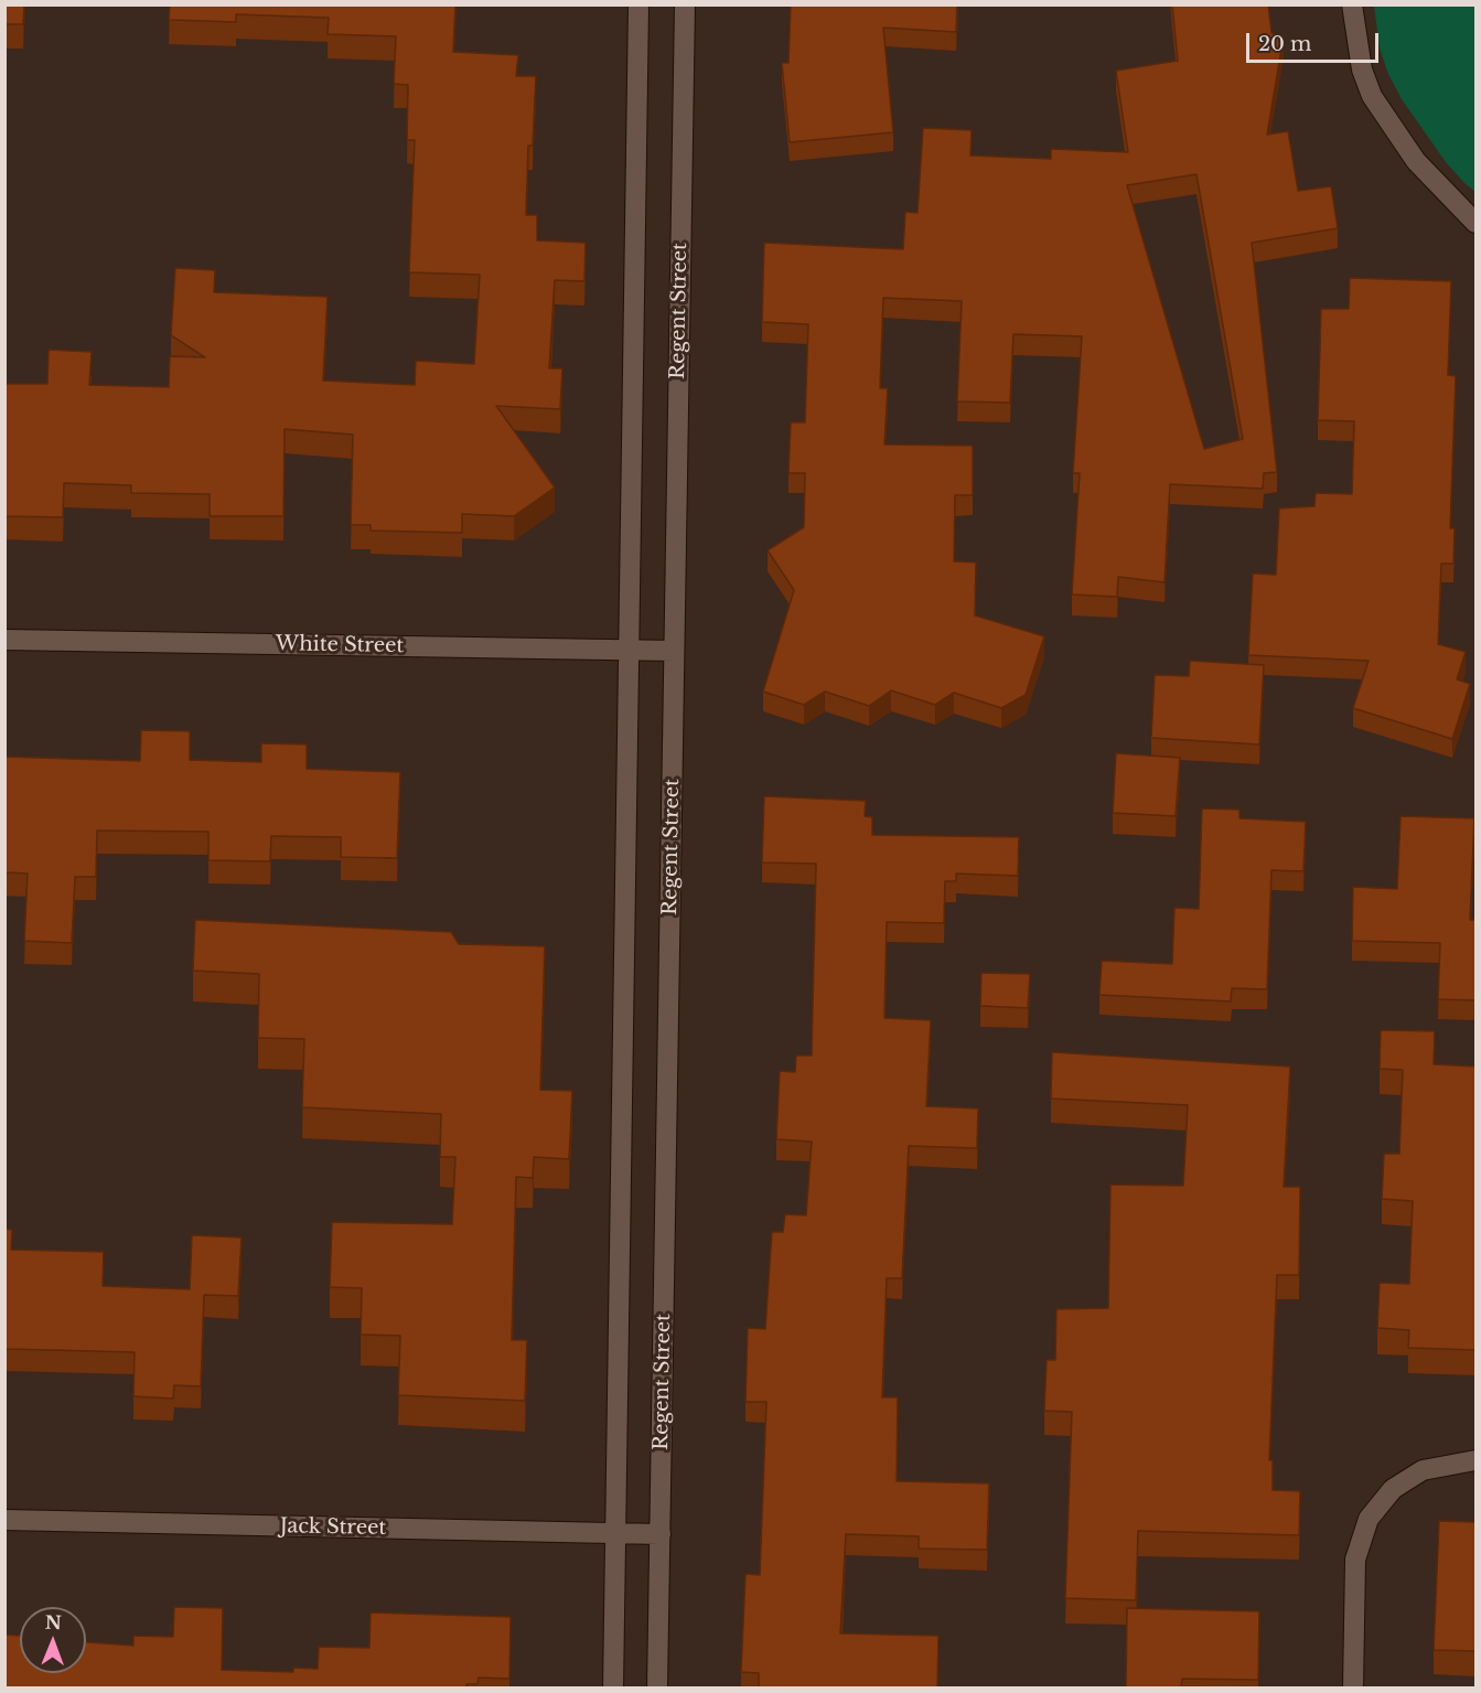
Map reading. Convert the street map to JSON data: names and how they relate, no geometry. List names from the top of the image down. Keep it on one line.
{"streets":{"street":["Regent Street","White Street","Jack Street"]},"crossings":[["Regent Street","White Street"],["Regent Street","Jack Street"]],"scale_bar":"20 m","north":"top"}
